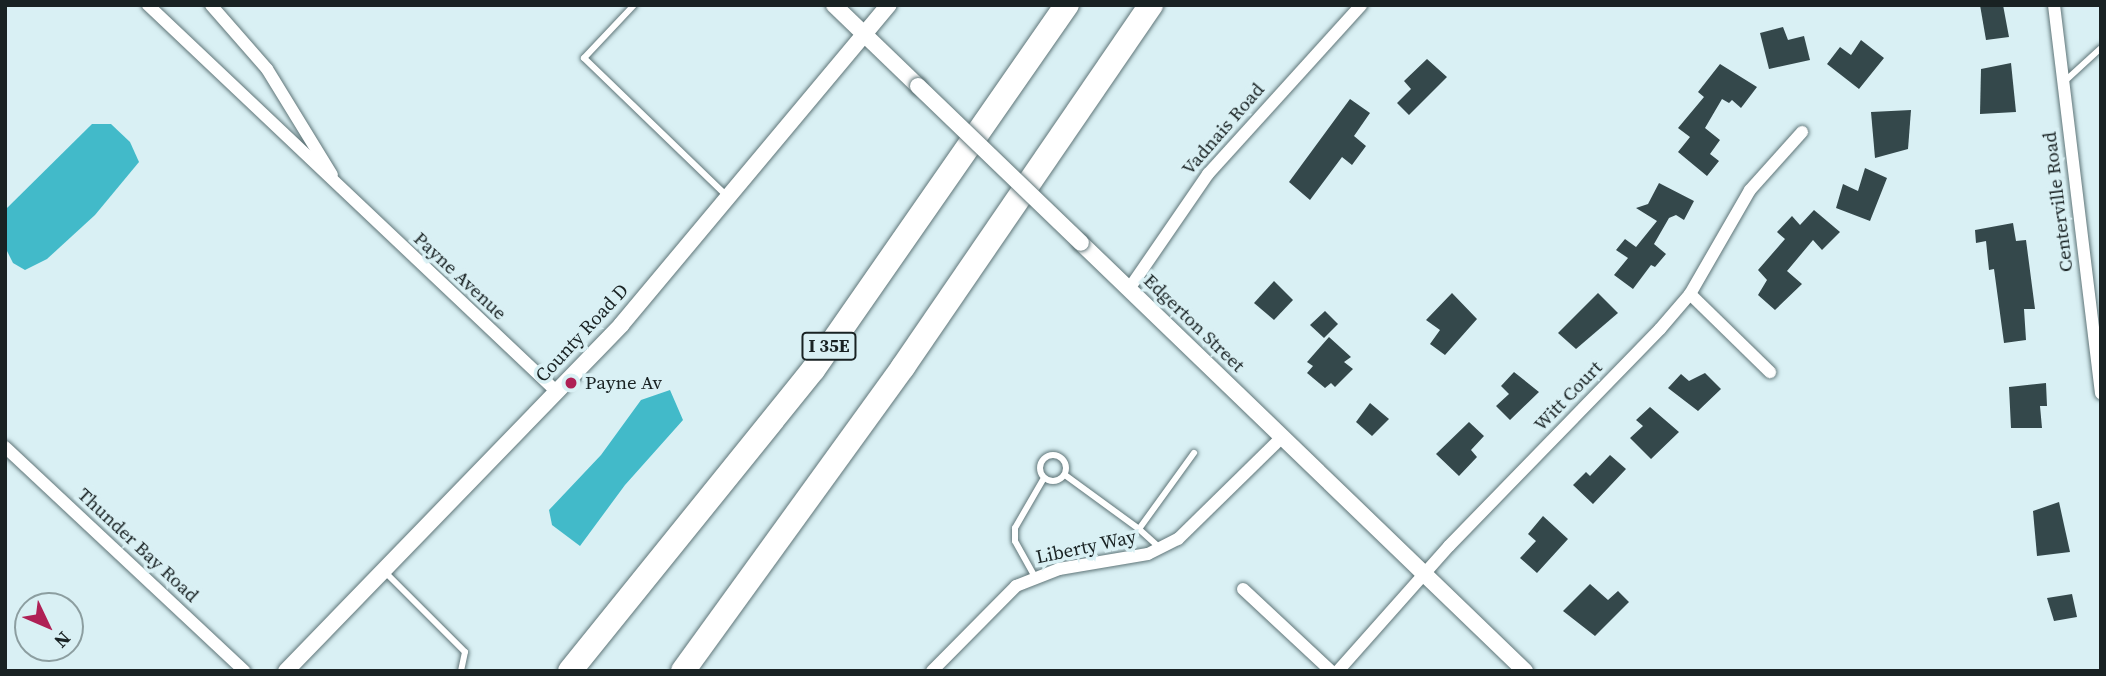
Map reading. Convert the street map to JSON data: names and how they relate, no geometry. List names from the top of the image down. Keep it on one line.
{"streets":{"highway":["I 35E"],"street":["Vadnais Road","Centerville Road","Payne Avenue","Edgerton Street","County Road D","Witt Court","Thunder Bay Road","Liberty Way"]},"crossings":[["Vadnais Road","Edgerton Street"],["Payne Avenue","County Road D"],["Edgerton Street","County Road D"],["Edgerton Street","Witt Court"],["Edgerton Street","Liberty Way"]],"places":["Payne Av"],"north":"bottom right"}
